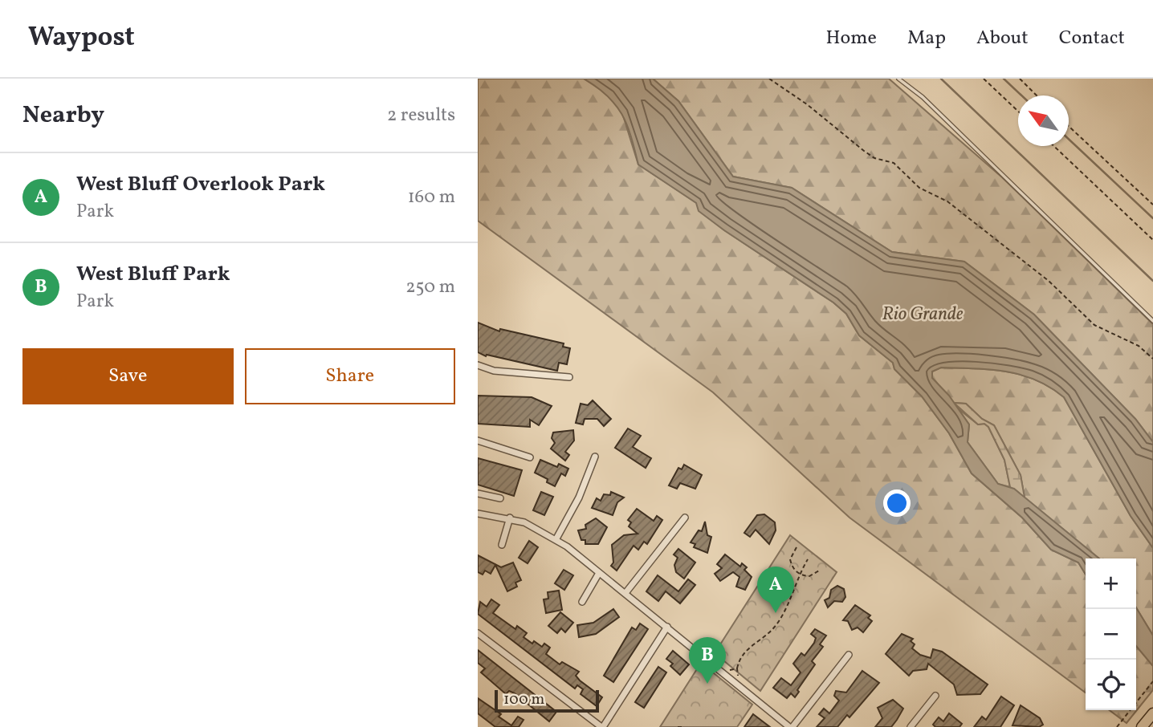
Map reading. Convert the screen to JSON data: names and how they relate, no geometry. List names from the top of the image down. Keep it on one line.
{"water":["Rio Grande"],"scale_bar":"100 m","north":"top left","page":{"header":"Waypost","nav":["Home","Map","About","Contact"],"heading":["Nearby","2 results"],"list":[{"mark":"A","name":"West Bluff Overlook Park","note":"Park","value":"160 m"},{"mark":"B","name":"West Bluff Park","note":"Park","value":"250 m"}],"buttons":["Save","Share"],"map_buttons":["+","−"],"pins":["A","B"],"scale":"100 m"}}
